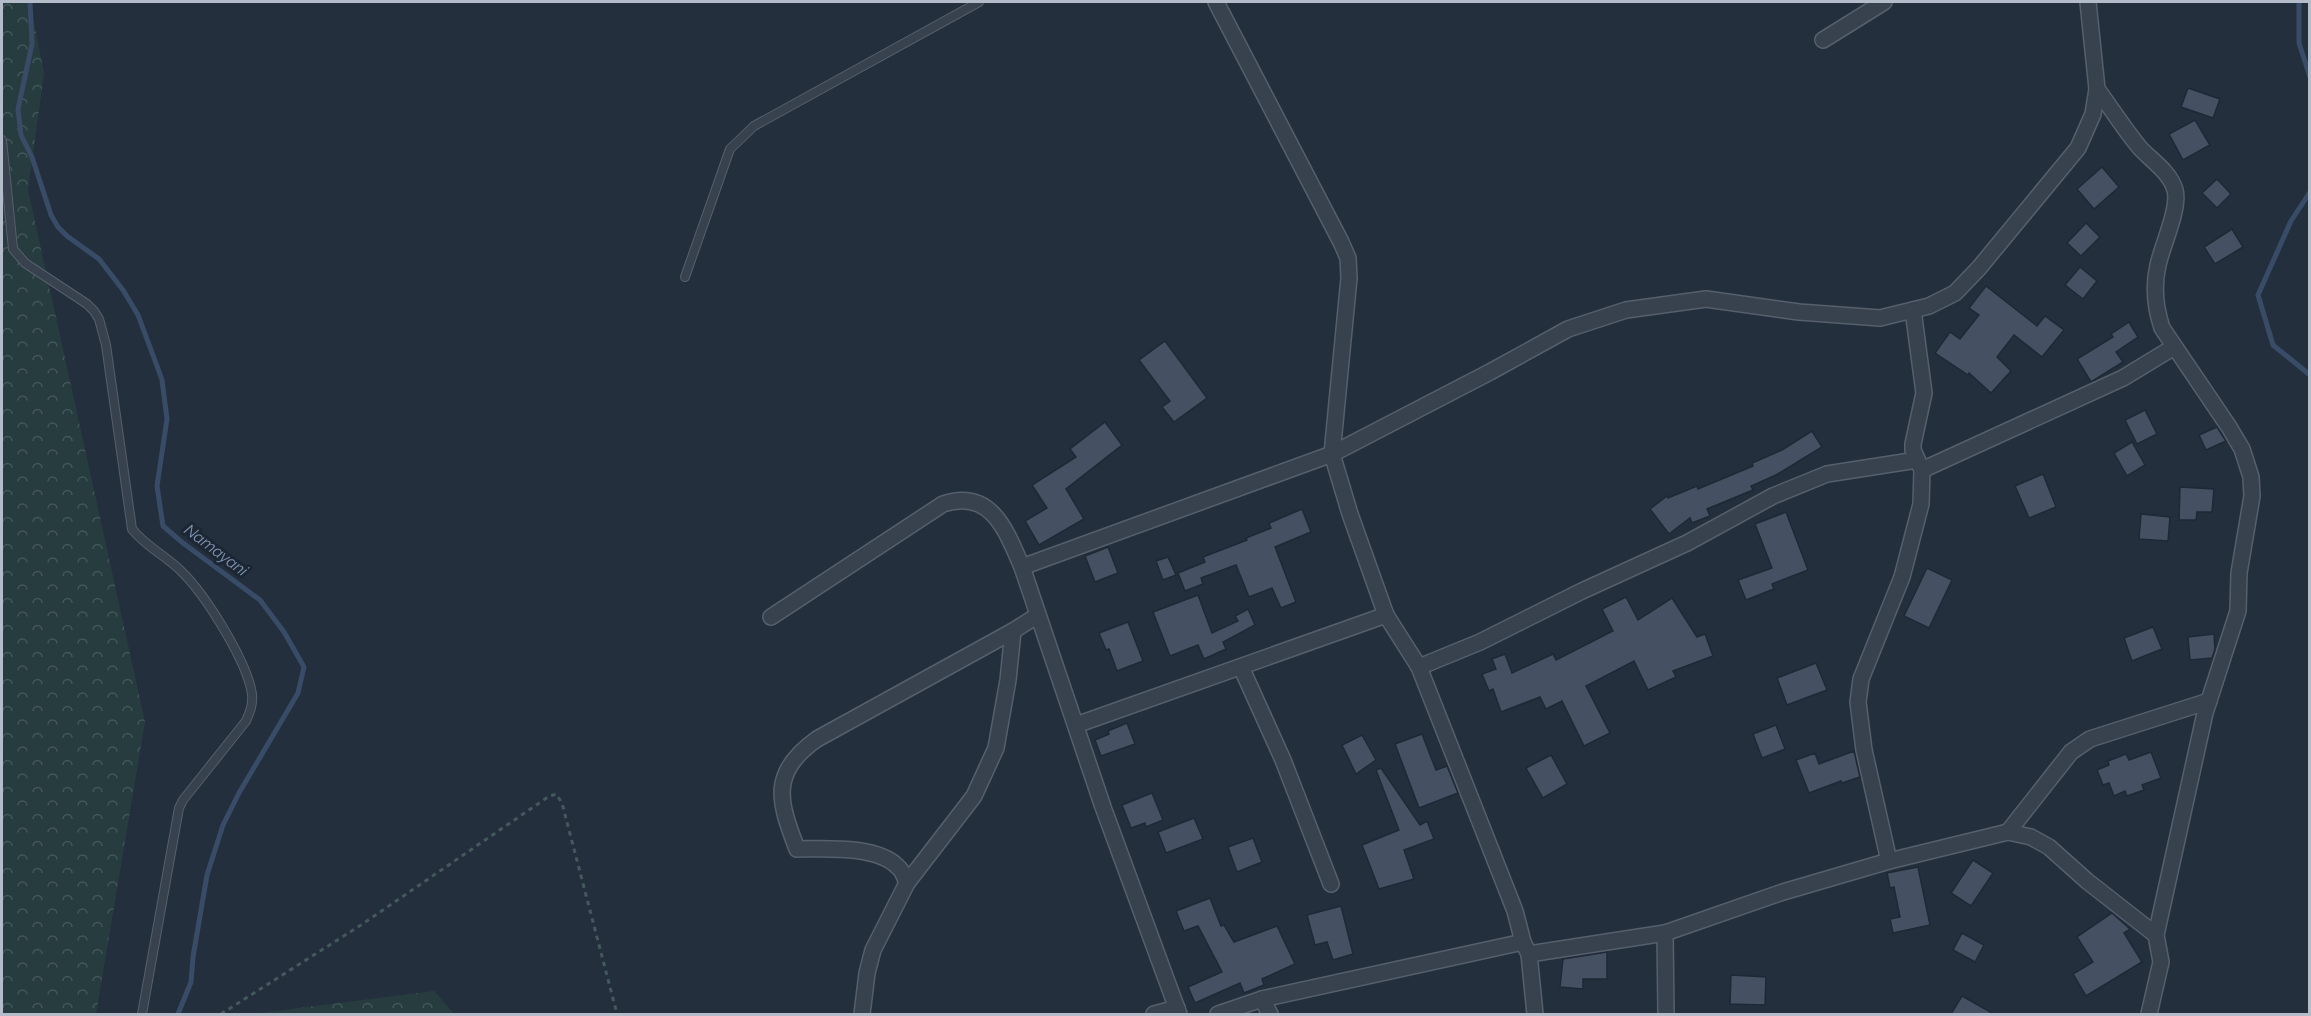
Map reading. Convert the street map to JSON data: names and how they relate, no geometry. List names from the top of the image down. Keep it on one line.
{"water":["Namayani"]}
